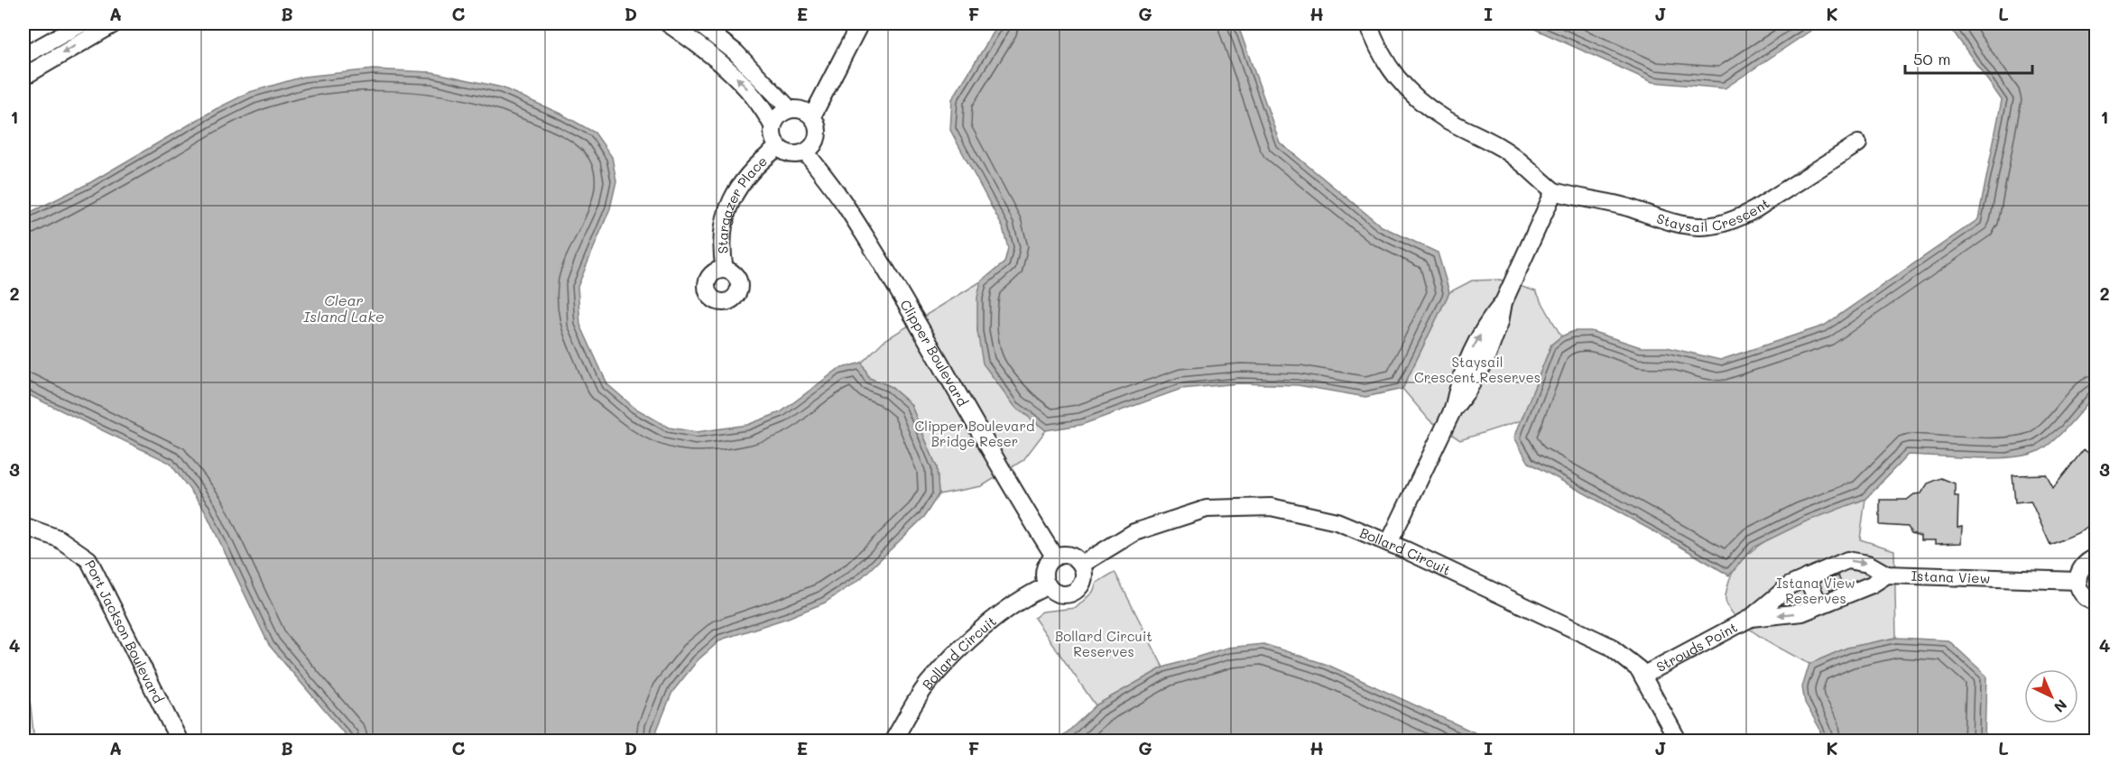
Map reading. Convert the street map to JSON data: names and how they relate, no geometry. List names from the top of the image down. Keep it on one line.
{"streets":{"street":["Stargazer Place","Staysail Crescent","Clipper Boulevard","Bollard Circuit","Istana View","Port Jackson Boulevard","Strouds Point"]},"crossings":[["Stargazer Place","Clipper Boulevard"],["Clipper Boulevard","Bollard Circuit"],["Bollard Circuit","Strouds Point"],["Istana View","Strouds Point"]],"water":["Clear Island Lake"],"parks":["Staysail Crescent Reserves","Clipper Boulevard Bridge Reser","Istana View Reserves","Bollard Circuit Reserves"],"scale_bar":"50 m","north":"bottom right","grid":{"columns":["A","B","C","D","E","F","G","H","I","J","K","L"],"rows":["1","2","3","4"]}}
